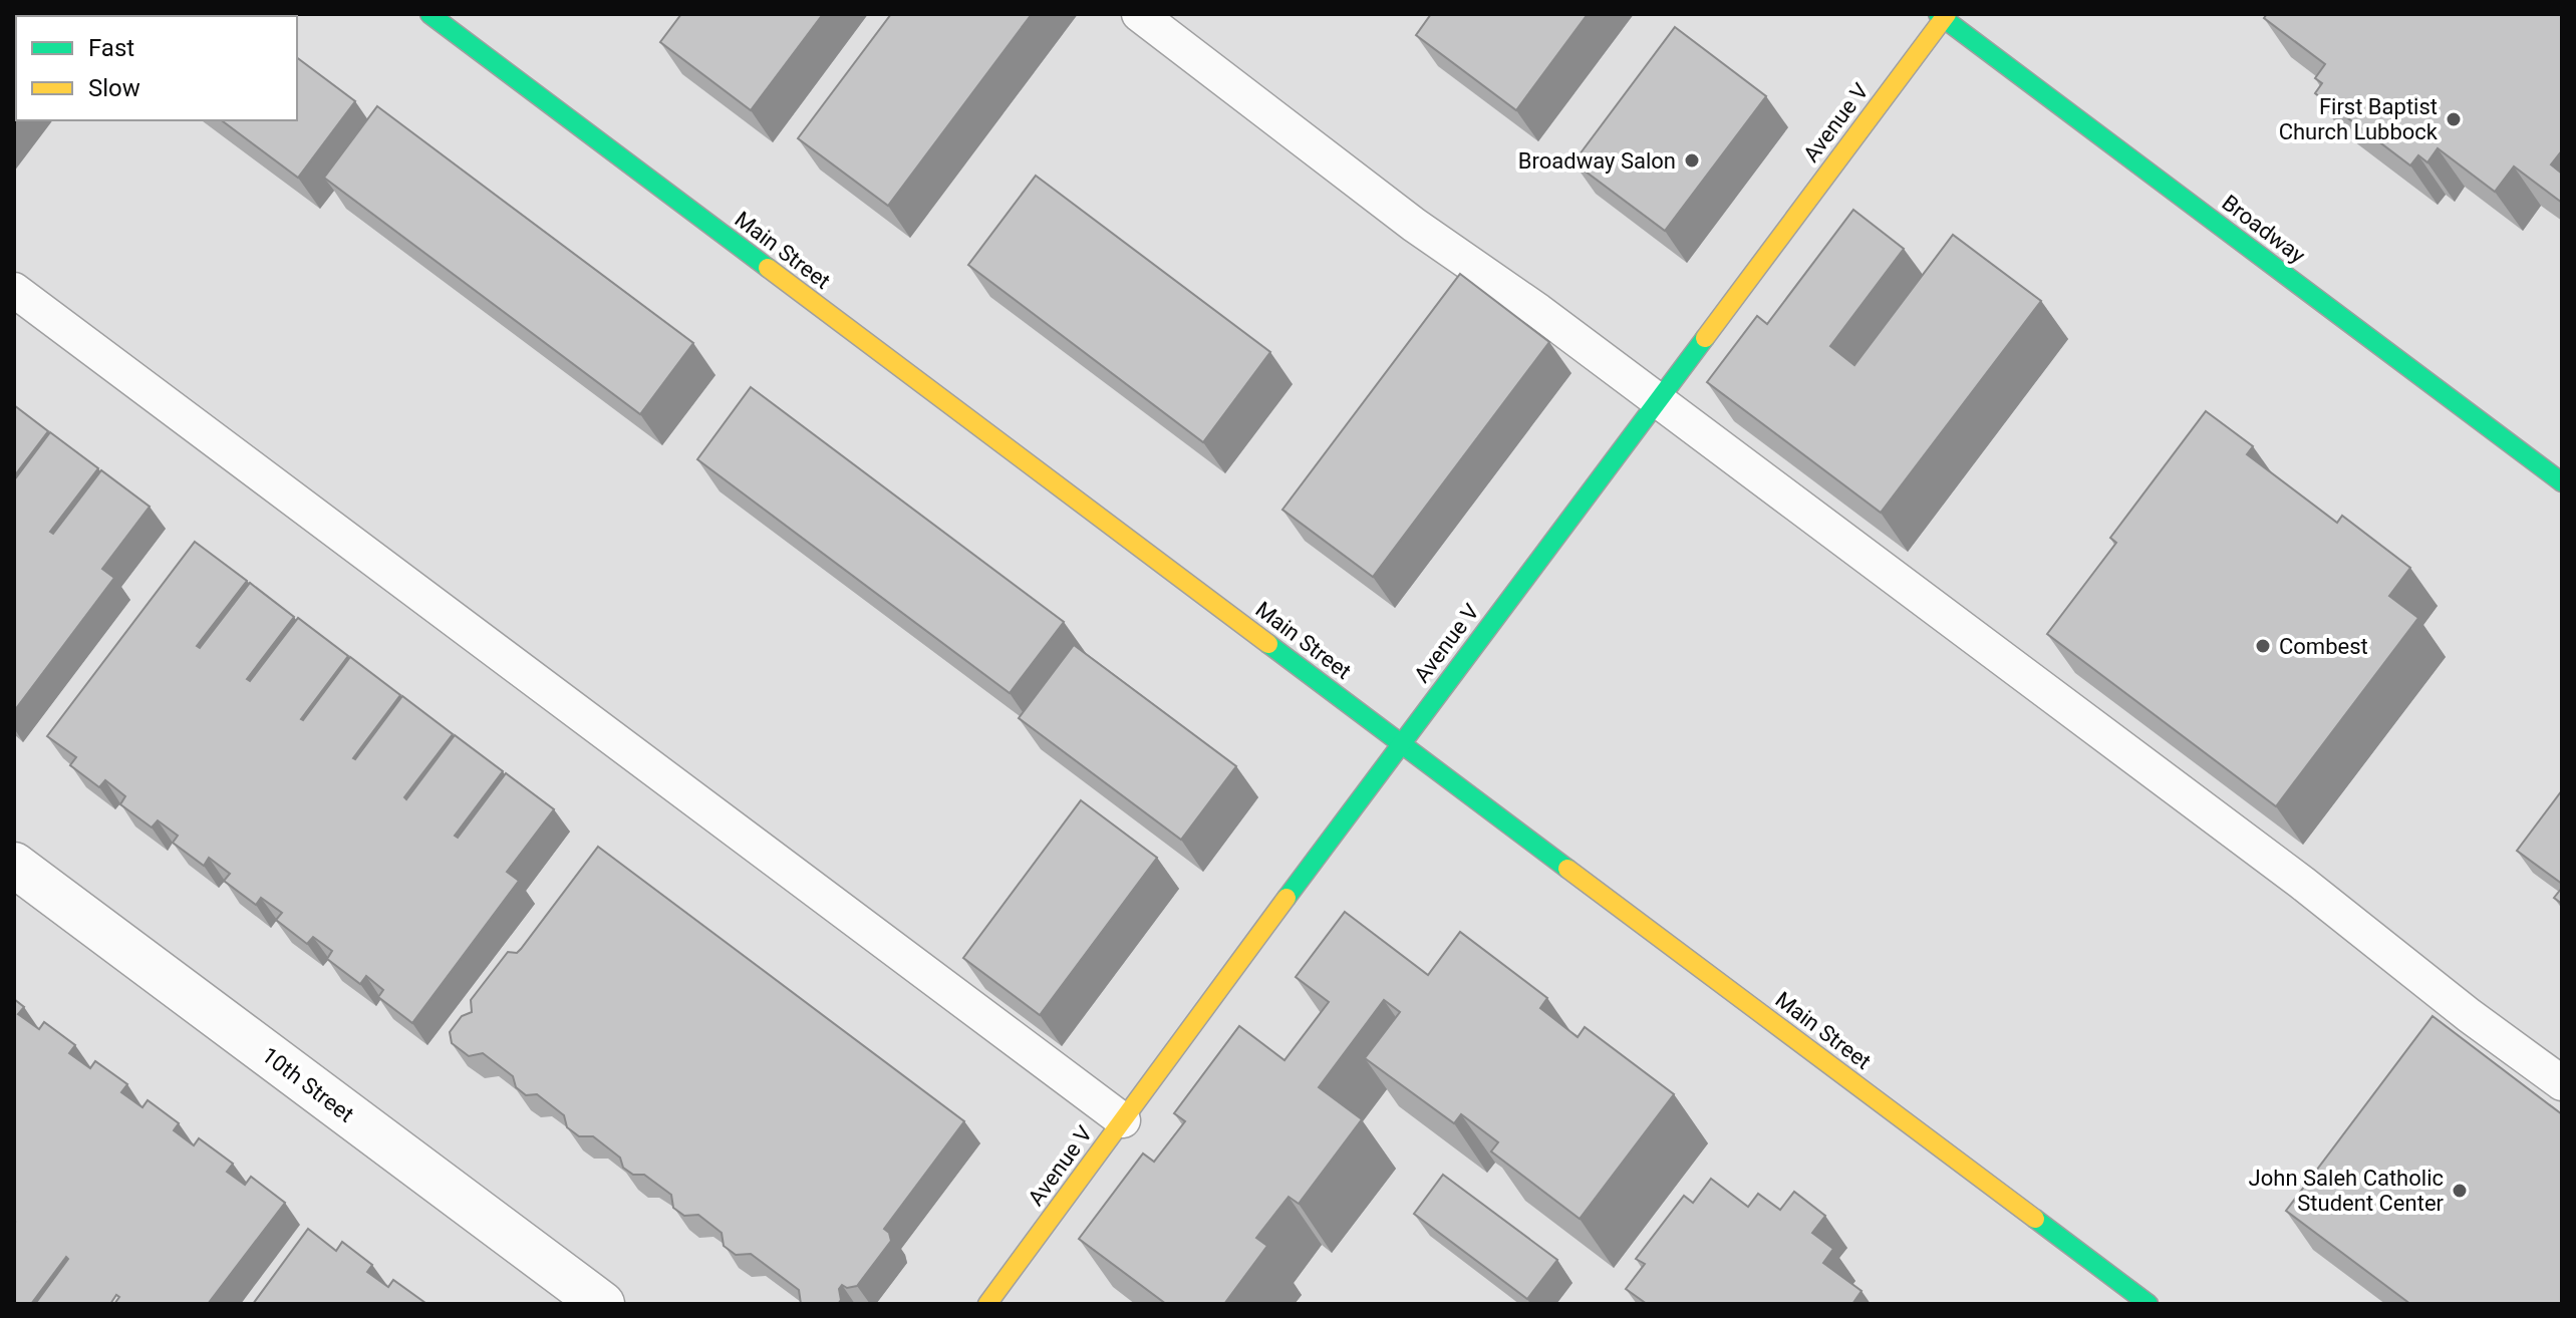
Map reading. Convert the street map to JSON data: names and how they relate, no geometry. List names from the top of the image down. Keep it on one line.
{"streets":{"street":["Avenue V","Broadway","Main Street","10th Street"]},"crossings":[["Avenue V","Broadway"],["Avenue V","Main Street"]],"places":["First Baptist Church Lubbock","Broadway Salon","Combest","John Saleh Catholic Student Center"],"legend":["Fast","Slow"]}
